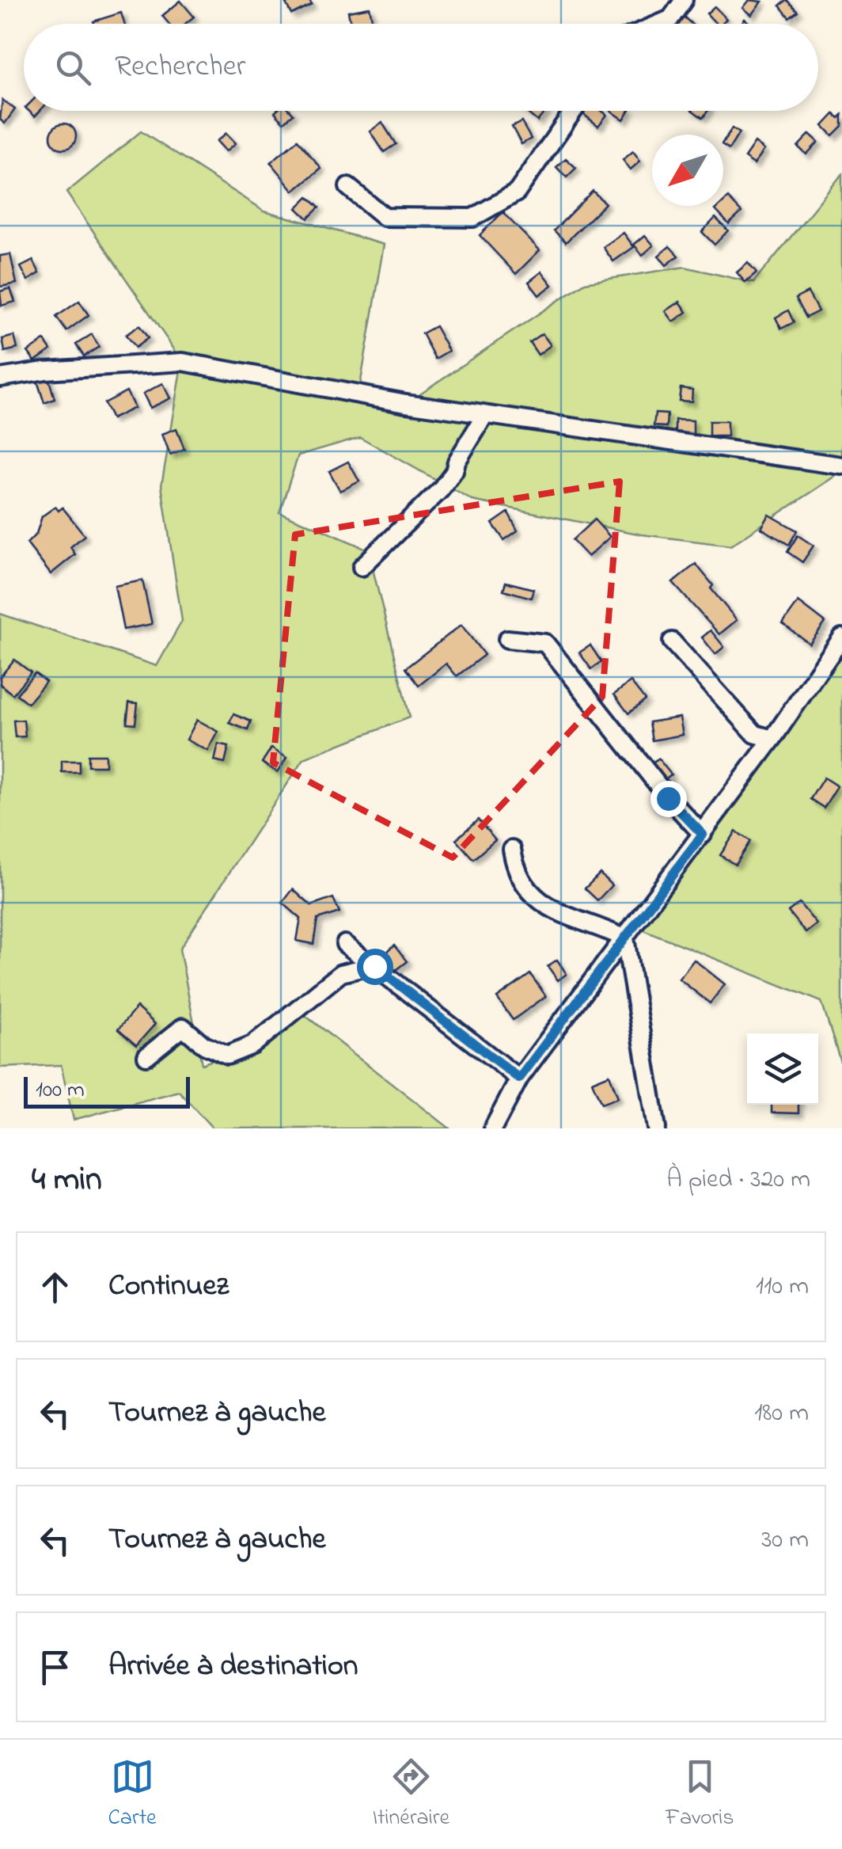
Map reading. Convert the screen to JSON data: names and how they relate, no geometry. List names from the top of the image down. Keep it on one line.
{"scale_bar":"100 m","north":"bottom left","page":{"search":"Rechercher","scale":"100 m","heading":["4 min","À pied · 320 m"],"list":[["Continuez","110 m"],["Tournez à gauche","180 m"],["Tournez à gauche","30 m"],"Arrivée à destination"],"nav":["Carte","Itinéraire","Favoris"]}}
